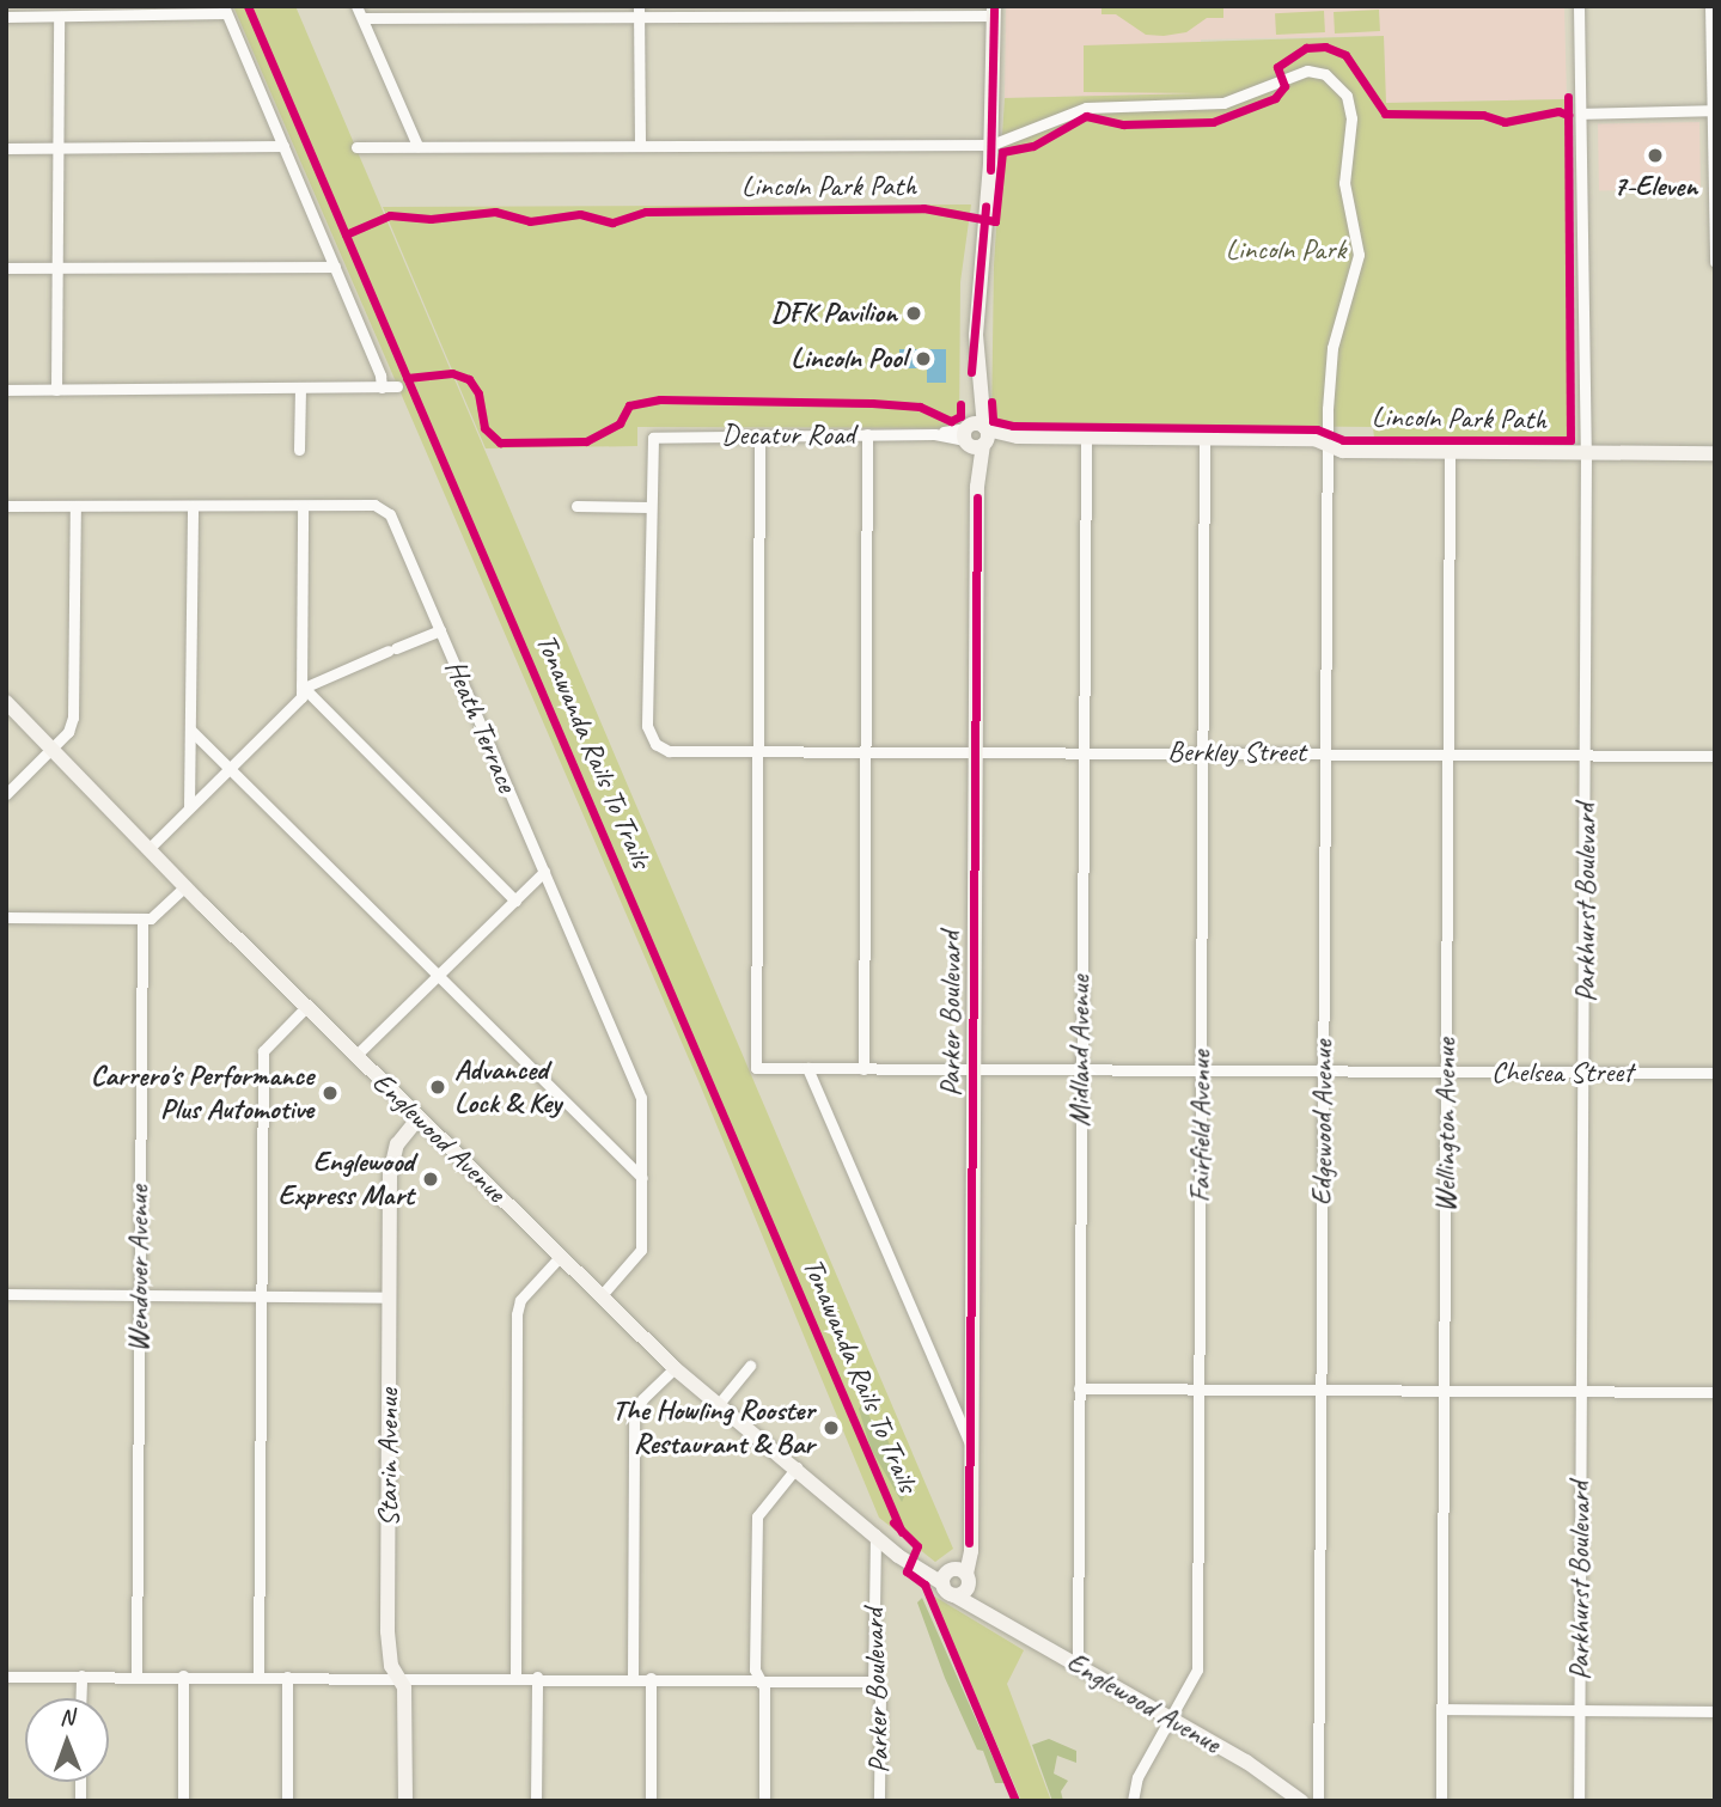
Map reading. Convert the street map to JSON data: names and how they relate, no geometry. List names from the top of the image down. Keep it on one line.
{"streets":{"street":["Decatur Road","Heath Terrace","Berkley Street","Parkhurst Boulevard","Parker Boulevard","Midland Avenue","Chelsea Street","Edgewood Avenue","Wellington Avenue","Fairfield Avenue","Englewood Avenue","Wendover Avenue","Starin Avenue"],"cycle path":["Lincoln Park Path","Tonawanda Rails To Trails"]},"crossings":[["Decatur Road","Berkley Street"],["Decatur Road","Parkhurst Boulevard"],["Decatur Road","Parker Boulevard"],["Decatur Road","Midland Avenue"],["Decatur Road","Edgewood Avenue"],["Decatur Road","Wellington Avenue"],["Decatur Road","Fairfield Avenue"],["Heath Terrace","Englewood Avenue"],["Berkley Street","Parkhurst Boulevard"],["Berkley Street","Parker Boulevard"],["Berkley Street","Midland Avenue"],["Berkley Street","Chelsea Street"],["Berkley Street","Edgewood Avenue"],["Berkley Street","Wellington Avenue"],["Berkley Street","Fairfield Avenue"],["Parkhurst Boulevard","Chelsea Street"],["Parker Boulevard","Chelsea Street"],["Parker Boulevard","Edgewood Avenue"],["Parker Boulevard","Englewood Avenue"],["Midland Avenue","Chelsea Street"],["Midland Avenue","Englewood Avenue"],["Chelsea Street","Edgewood Avenue"],["Chelsea Street","Wellington Avenue"],["Chelsea Street","Fairfield Avenue"],["Fairfield Avenue","Englewood Avenue"],["Englewood Avenue","Starin Avenue"]],"parks":["Lincoln Park"],"places":["7-Eleven","DFK Pavilion","Lincoln Pool","Advanced Lock & Key","Carrero's Performance Plus Automotive","Englewood Express Mart","The Howling Rooster Restaurant & Bar"],"north":"top"}
